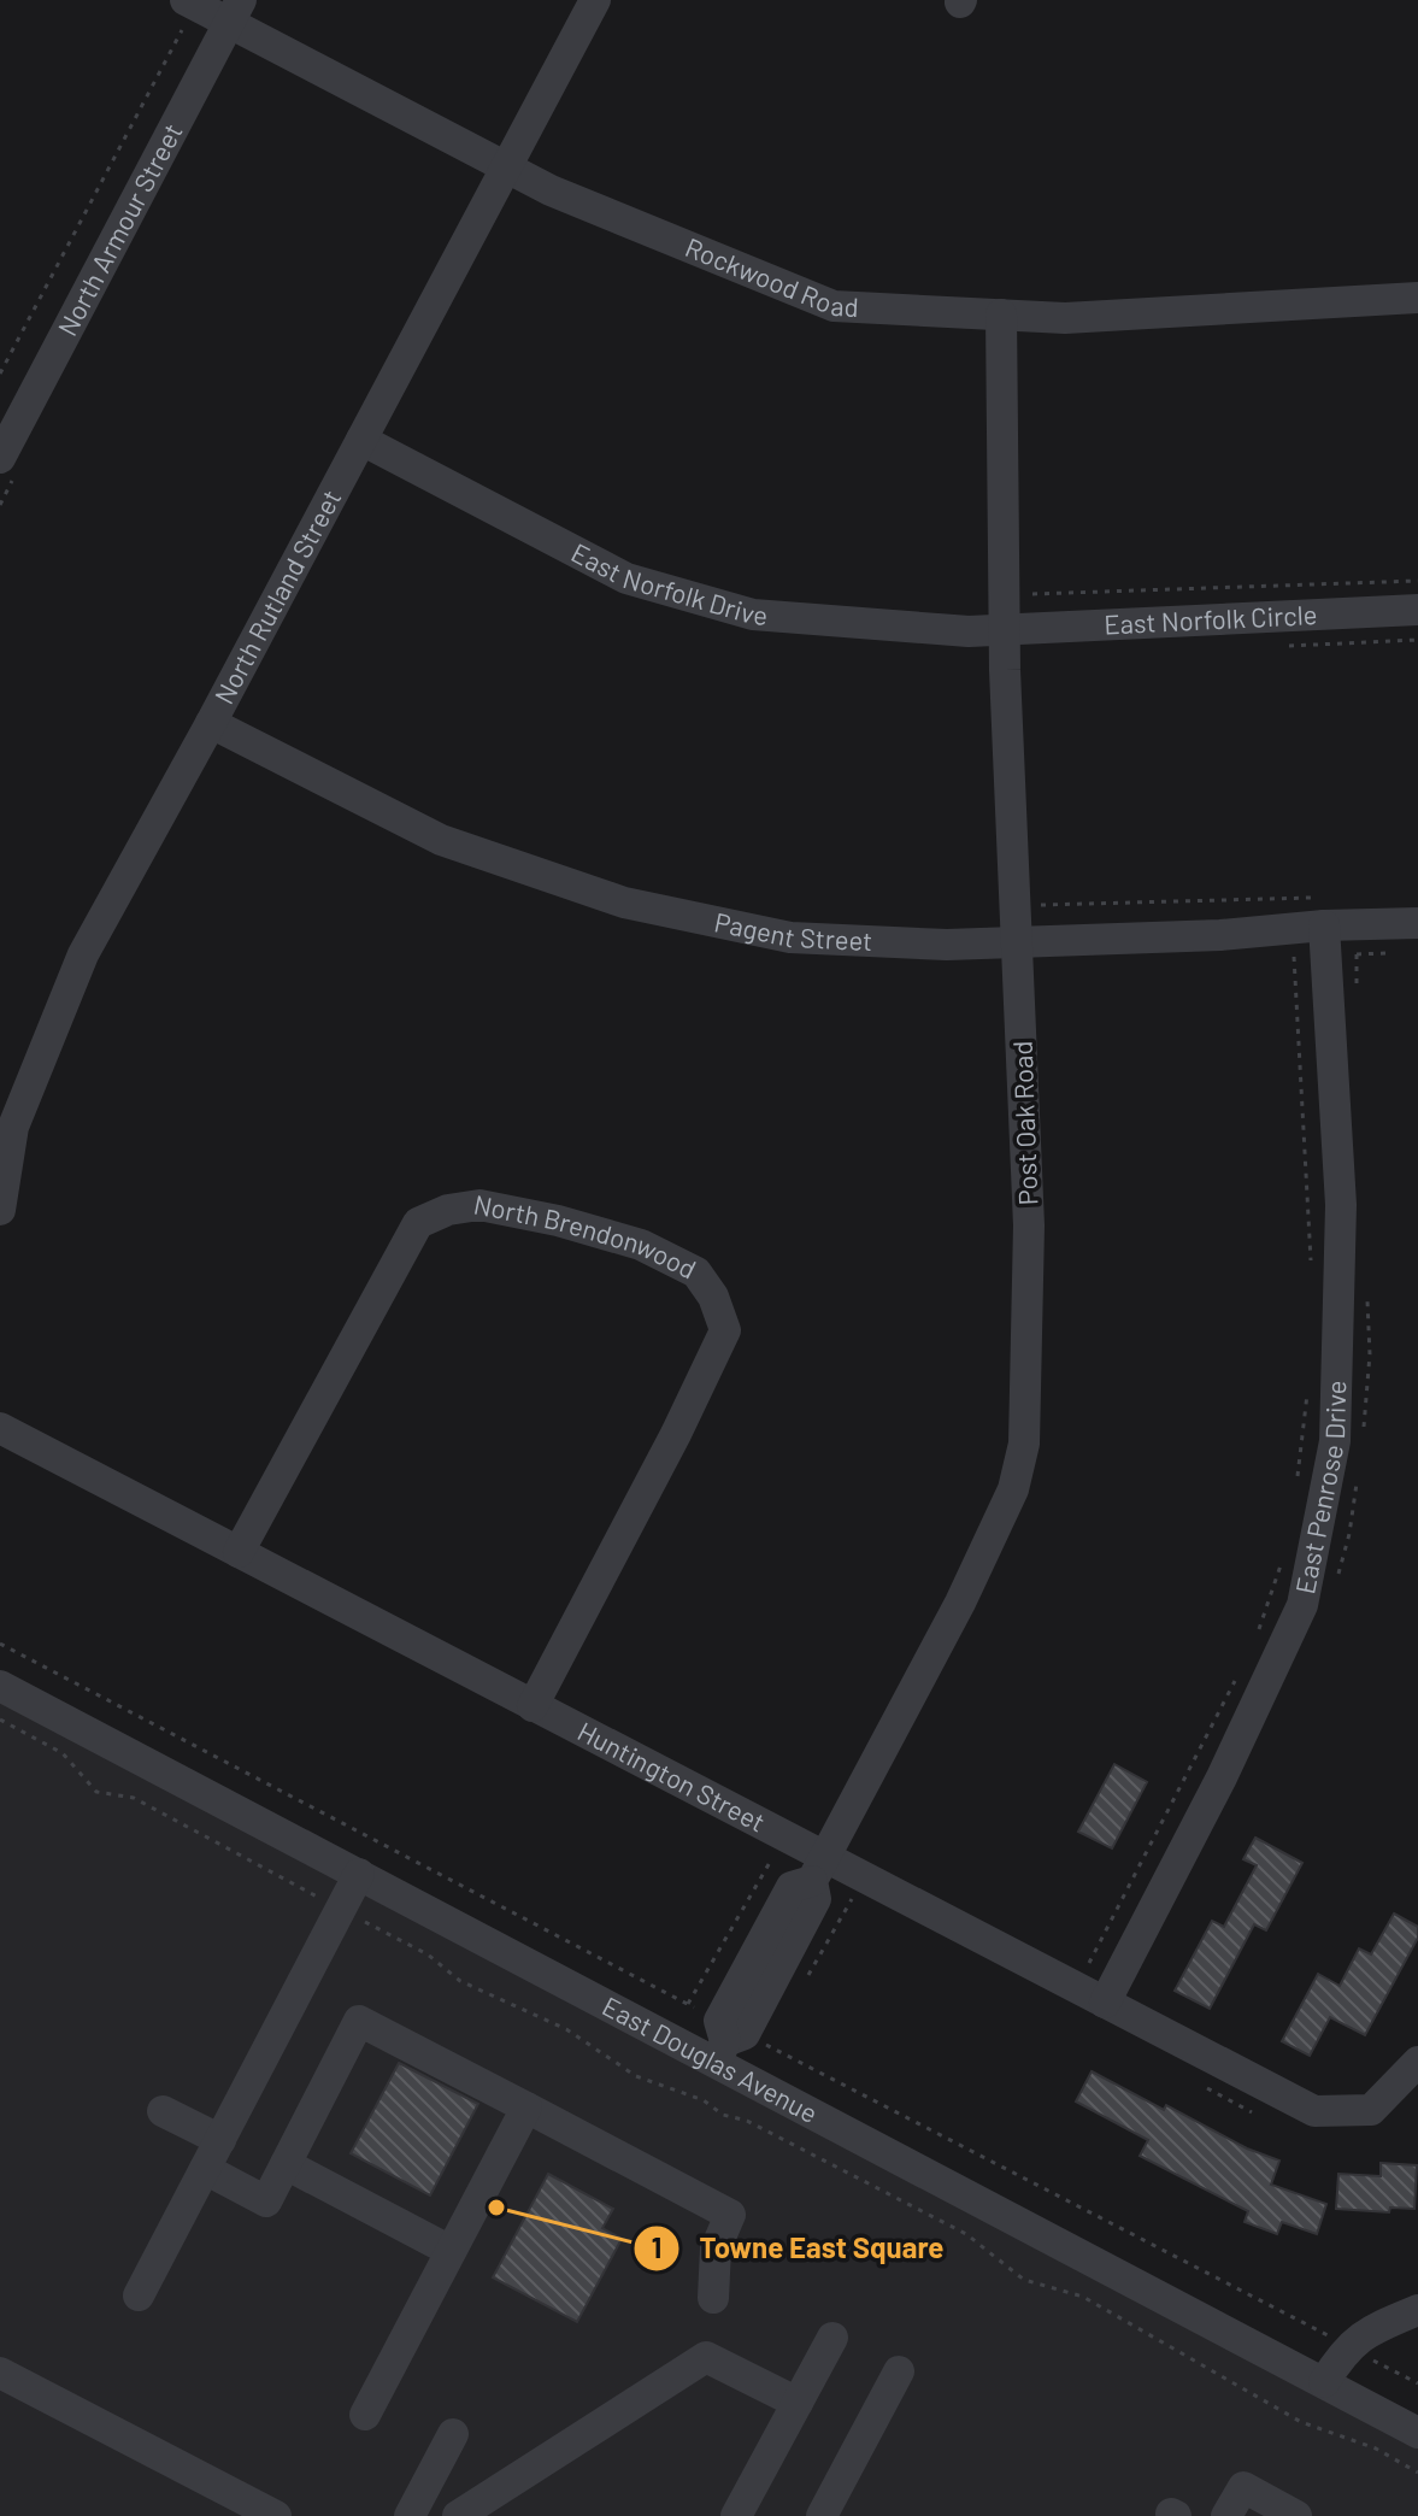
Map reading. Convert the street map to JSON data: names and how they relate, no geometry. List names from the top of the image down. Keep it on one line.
{"streets":{"street":["North Armour Street","Rockwood Road","East Norfolk Drive","North Rutland Street","East Norfolk Circle","Pagent Street","Post Oak Road","North Brendonwood","East Penrose Drive","Huntington Street","East Douglas Avenue"]},"crossings":[["North Armour Street","Rockwood Road"],["Rockwood Road","North Rutland Street"],["Rockwood Road","Post Oak Road"],["East Norfolk Drive","North Rutland Street"],["East Norfolk Drive","East Norfolk Circle"],["East Norfolk Drive","Post Oak Road"],["North Rutland Street","Pagent Street"],["East Norfolk Circle","Post Oak Road"],["Pagent Street","Post Oak Road"],["Pagent Street","East Penrose Drive"],["Post Oak Road","Huntington Street"],["Post Oak Road","East Douglas Avenue"],["North Brendonwood","Huntington Street"],["East Penrose Drive","Huntington Street"]],"places":["Towne East Square"]}
